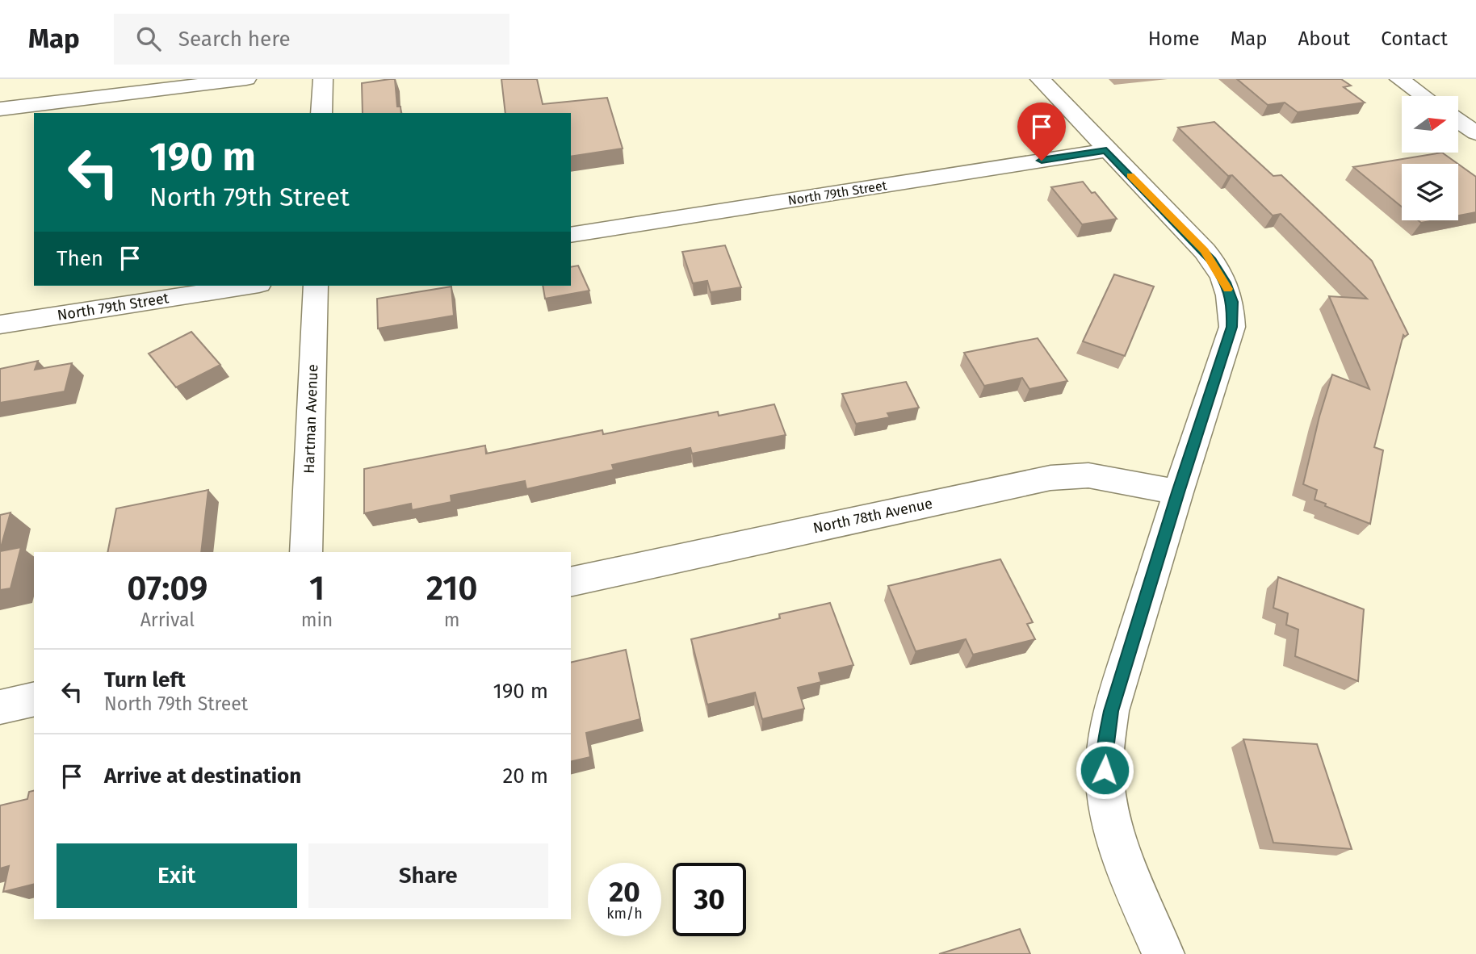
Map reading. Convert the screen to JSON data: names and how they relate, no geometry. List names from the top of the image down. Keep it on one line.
{"streets":{"street":["North 79th Street","Hartman Avenue","North 78th Avenue"]},"north":"right","page":{"header":"Map","search":"Search here","nav":["Home","Map","About","Contact"],"turn":["190 m","North 79th Street"],"then":"Then","eta":["07:09","Arrival","1","min","210","m"],"list":[{"name":"Turn left","note":"North 79th Street","value":"190 m"},{"name":"Arrive at destination","value":"20 m"}],"buttons":["Exit","Share"],"speed":"20 km/h","limit":"30"}}
